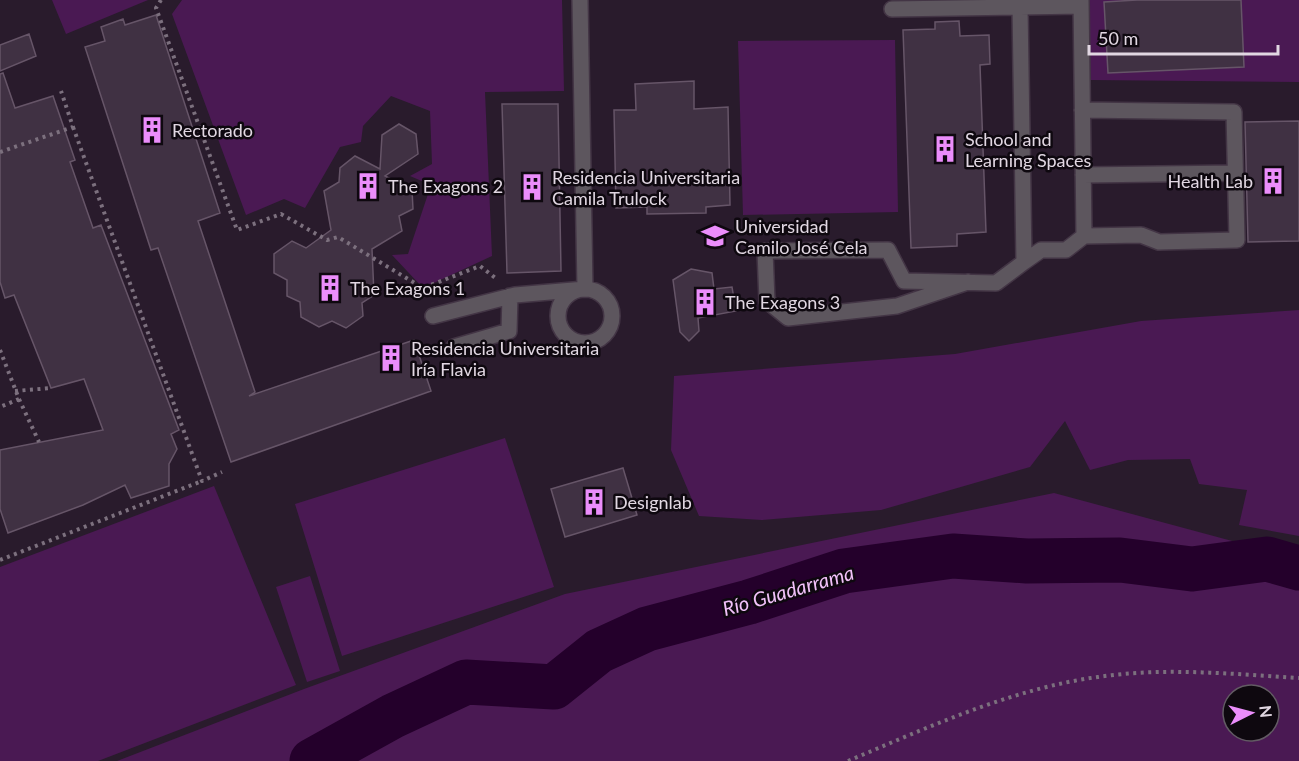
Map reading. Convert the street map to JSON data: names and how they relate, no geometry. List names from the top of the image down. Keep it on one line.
{"water":["Río Guadarrama"],"places":{"building":["Rectorado","School and Learning Spaces","Health Lab","The Exagons 2","Residencia Universitaria Camila Trulock","The Exagons 1","The Exagons 3","Residencia Universitaria Iría Flavia","Designlab"],"school or university":["Universidad Camilo José Cela"]},"scale_bar":"50 m","north":"right"}
